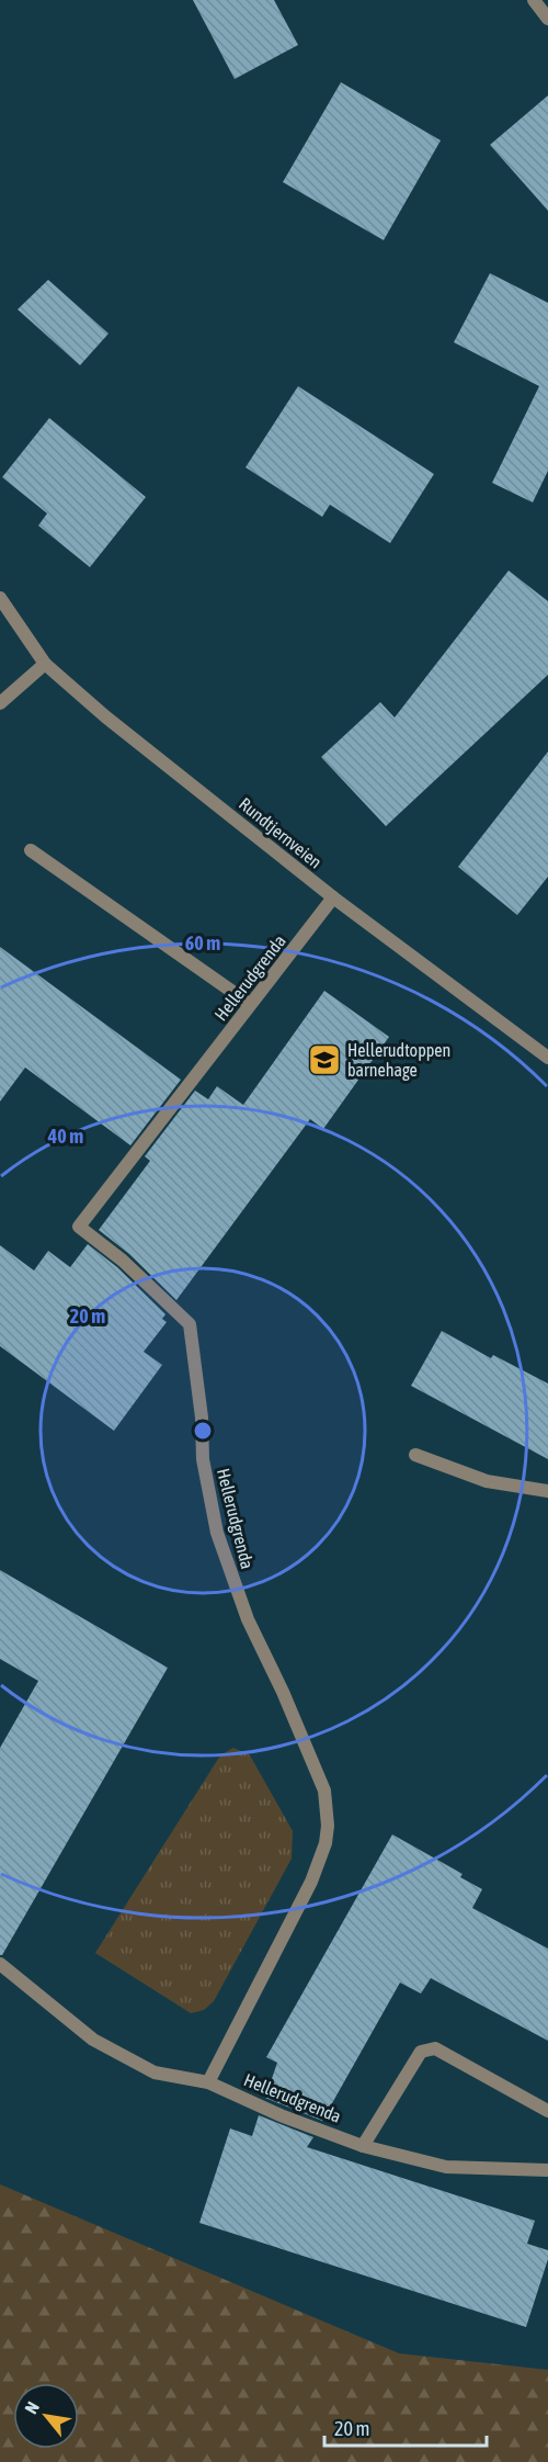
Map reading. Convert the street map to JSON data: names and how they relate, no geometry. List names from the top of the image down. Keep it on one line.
{"streets":{"street":["Rundtjernveien","Hellerudgrenda"]},"crossings":[["Rundtjernveien","Hellerudgrenda"]],"places":{"school or university":["Hellerudtoppen barnehage"]},"scale_bar":"20 m","north":"top left","rings":["60 m","40 m","20 m"]}
